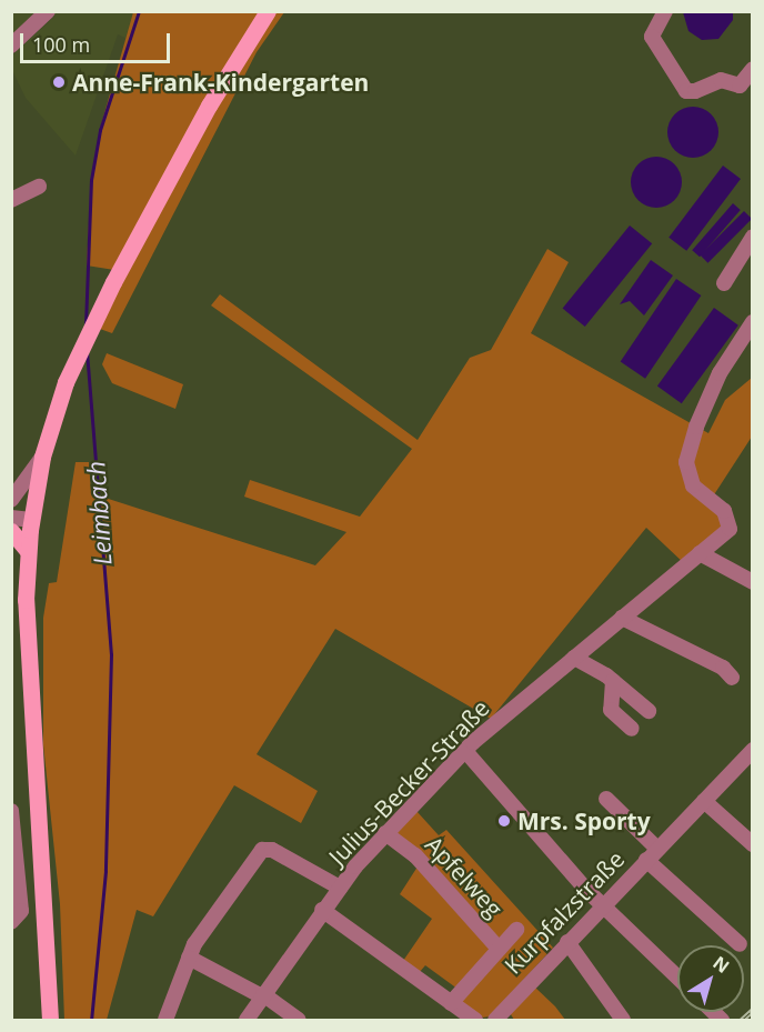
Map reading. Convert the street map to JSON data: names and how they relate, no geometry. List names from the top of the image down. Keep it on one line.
{"streets":{"street":["Julius-Becker-Straße","Apfelweg","Kurpfalzstraße"]},"crossings":[["Julius-Becker-Straße","Apfelweg"]],"water":["Leimbach"],"places":["Anne-Frank-Kindergarten","Mrs. Sporty"],"scale_bar":"100 m","north":"top right"}
